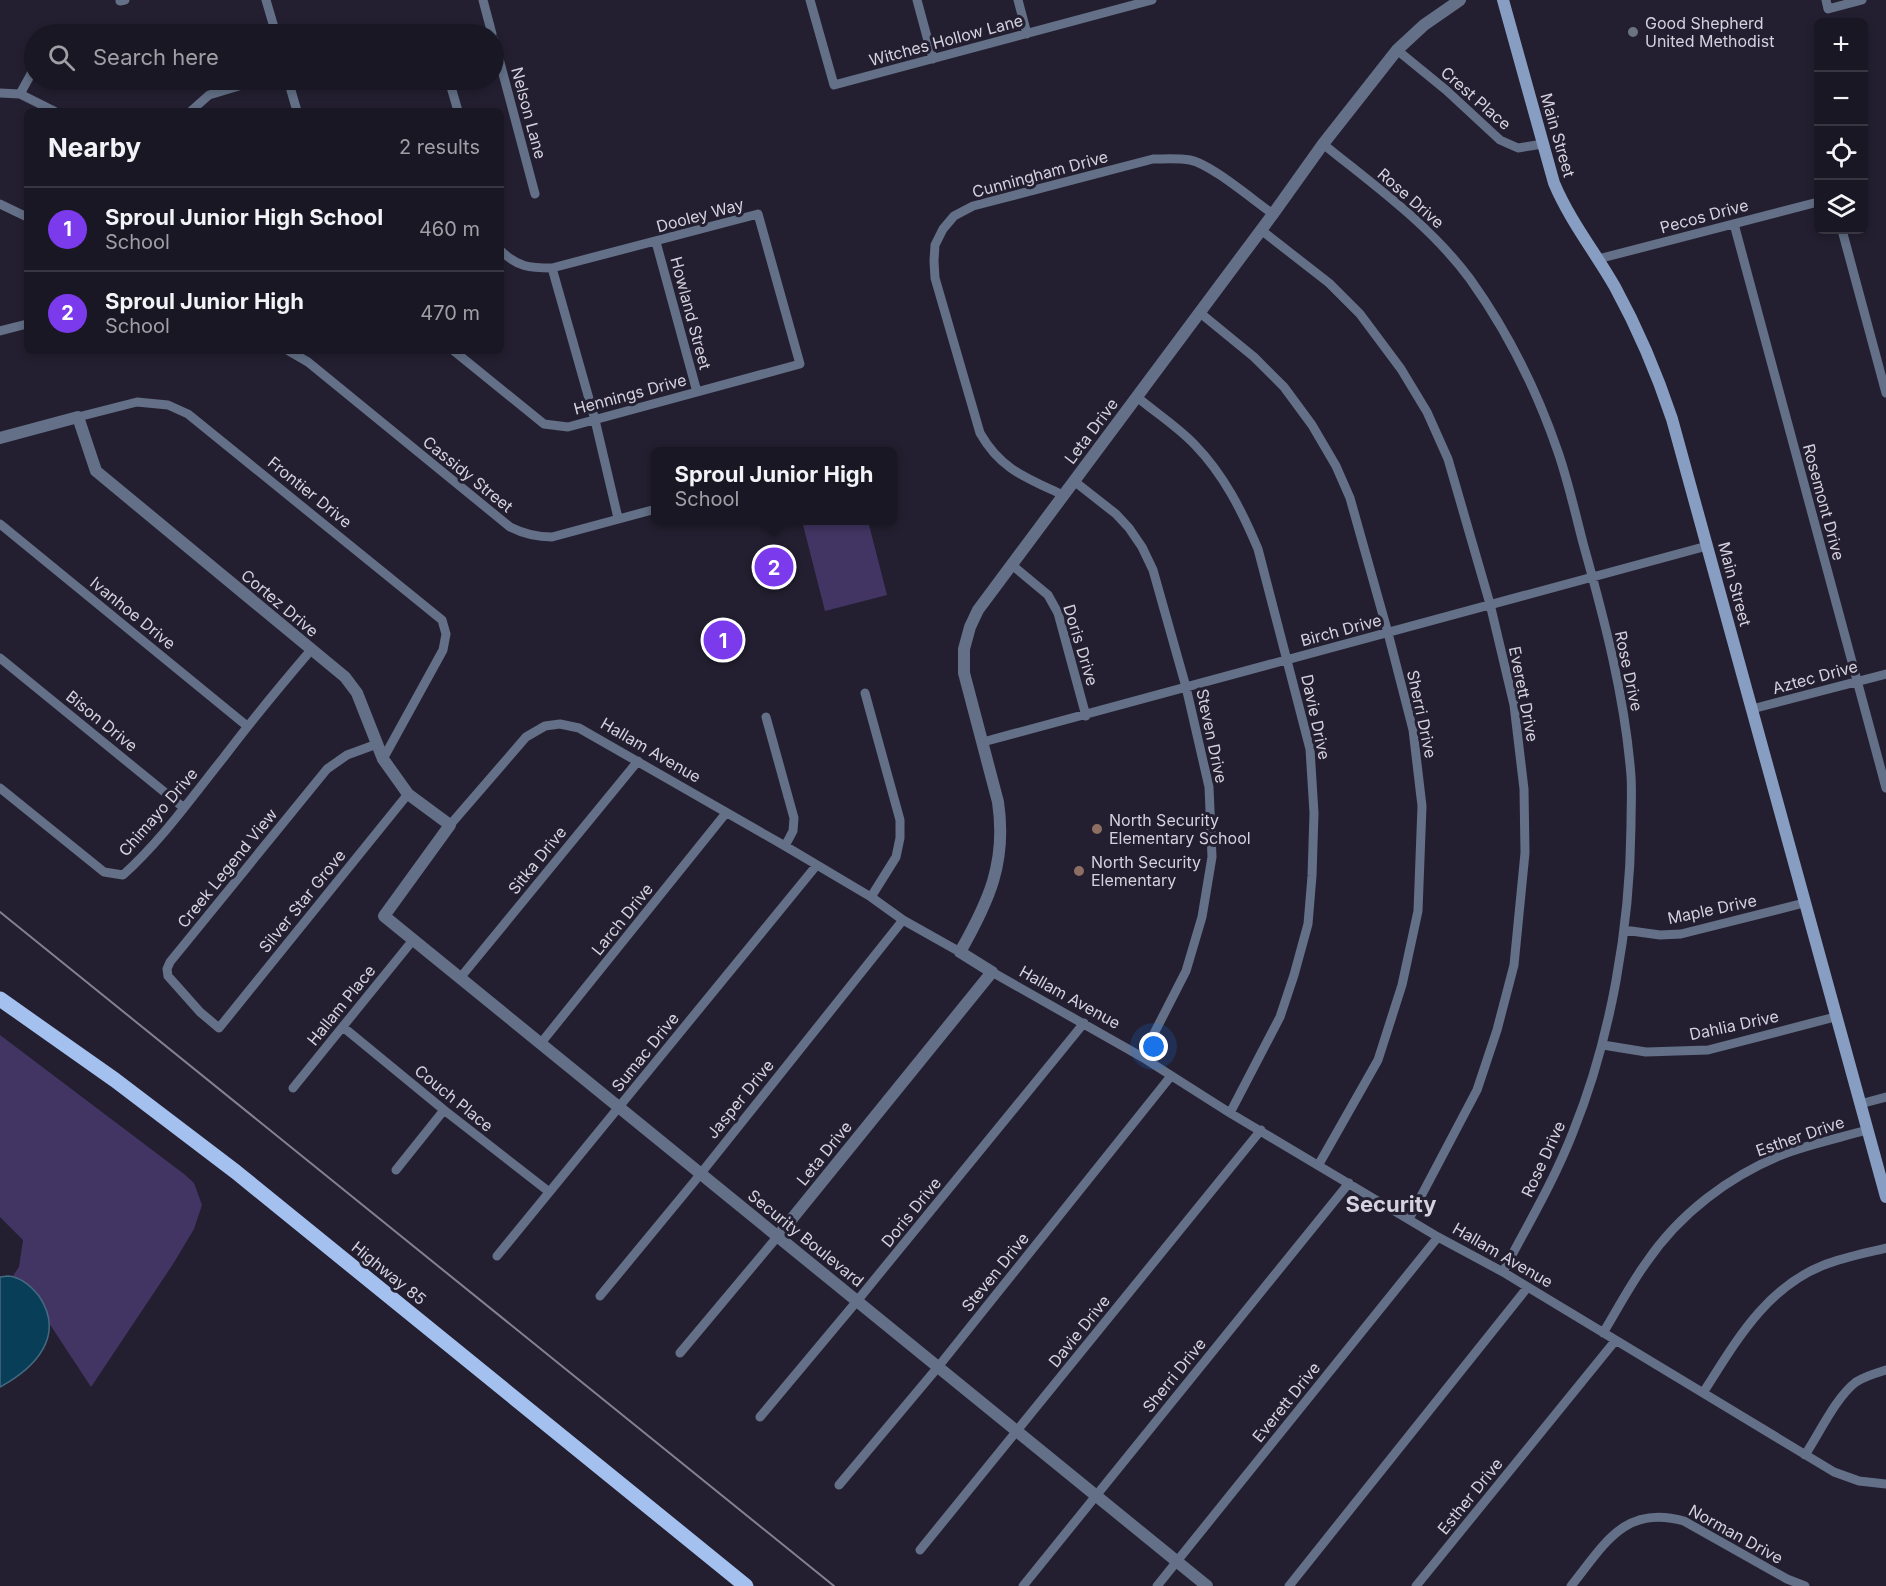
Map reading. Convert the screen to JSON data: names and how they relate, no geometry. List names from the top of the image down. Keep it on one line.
{"streets":{"main road":["Main Street","Highway 85"],"street":["Witches Hollow Lane","Crest Place","Nelson Lane","Cunningham Drive","Rose Drive","Dooley Way","Pecos Drive","Howland Street","Hennings Drive","Leta Drive","Cassidy Street","Frontier Drive","Rosemont Drive","Cortez Drive","Ivanhoe Drive","Birch Drive","Doris Drive","Aztec Drive","Everett Drive","Sherri Drive","Davie Drive","Bison Drive","Steven Drive","Hallam Avenue","Chimayo Drive","Sitka Drive","Creek Legend View","Silver Star Grove","Maple Drive","Larch Drive","Hallam Place","Dahlia Drive","Sumac Drive","Couch Place","Jasper Drive","Esther Drive","Security Boulevard","Norman Drive"]},"crossings":[["Crest Place","Main Street"],["Crest Place","Leta Drive"],["Main Street","Pecos Drive"],["Main Street","Birch Drive"],["Main Street","Aztec Drive"],["Main Street","Maple Drive"],["Main Street","Dahlia Drive"],["Main Street","Esther Drive"],["Cunningham Drive","Leta Drive"],["Rose Drive","Leta Drive"],["Rose Drive","Birch Drive"],["Rose Drive","Hallam Avenue"],["Rose Drive","Maple Drive"],["Rose Drive","Dahlia Drive"],["Dooley Way","Howland Street"],["Dooley Way","Hennings Drive"],["Pecos Drive","Rosemont Drive"],["Howland Street","Hennings Drive"],["Leta Drive","Birch Drive"],["Leta Drive","Doris Drive"],["Leta Drive","Everett Drive"],["Leta Drive","Sherri Drive"],["Leta Drive","Davie Drive"],["Leta Drive","Steven Drive"],["Leta Drive","Hallam Avenue"],["Leta Drive","Security Boulevard"],["Frontier Drive","Cortez Drive"],["Rosemont Drive","Aztec Drive"],["Cortez Drive","Hallam Avenue"],["Cortez Drive","Chimayo Drive"],["Cortez Drive","Creek Legend View"],["Cortez Drive","Silver Star Grove"],["Ivanhoe Drive","Chimayo Drive"],["Birch Drive","Doris Drive"],["Birch Drive","Everett Drive"],["Birch Drive","Sherri Drive"],["Birch Drive","Davie Drive"],["Birch Drive","Steven Drive"],["Doris Drive","Hallam Avenue"],["Doris Drive","Security Boulevard"],["Everett Drive","Hallam Avenue"],["Everett Drive","Security Boulevard"],["Sherri Drive","Hallam Avenue"],["Sherri Drive","Security Boulevard"],["Davie Drive","Hallam Avenue"],["Davie Drive","Security Boulevard"],["Bison Drive","Chimayo Drive"],["Steven Drive","Hallam Avenue"],["Steven Drive","Security Boulevard"],["Hallam Avenue","Sitka Drive"],["Hallam Avenue","Larch Drive"],["Hallam Avenue","Sumac Drive"],["Hallam Avenue","Jasper Drive"],["Hallam Avenue","Esther Drive"],["Hallam Avenue","Security Boulevard"],["Sitka Drive","Security Boulevard"],["Creek Legend View","Silver Star Grove"],["Larch Drive","Security Boulevard"],["Hallam Place","Couch Place"],["Hallam Place","Security Boulevard"],["Sumac Drive","Couch Place"],["Sumac Drive","Security Boulevard"],["Jasper Drive","Security Boulevard"]],"districts":["Security"],"places":["Good Shepherd United Methodist","North Security Elementary School","North Security Elementary"],"page":{"map_buttons":["+","−"],"search":"Search here","heading":["Nearby","2 results"],"list":[{"mark":"1","name":"Sproul Junior High School","note":"School","value":"460 m"},{"mark":"2","name":"Sproul Junior High","note":"School","value":"470 m"}],"popup":["Sproul Junior High","School"],"pins":["2","1"]}}
